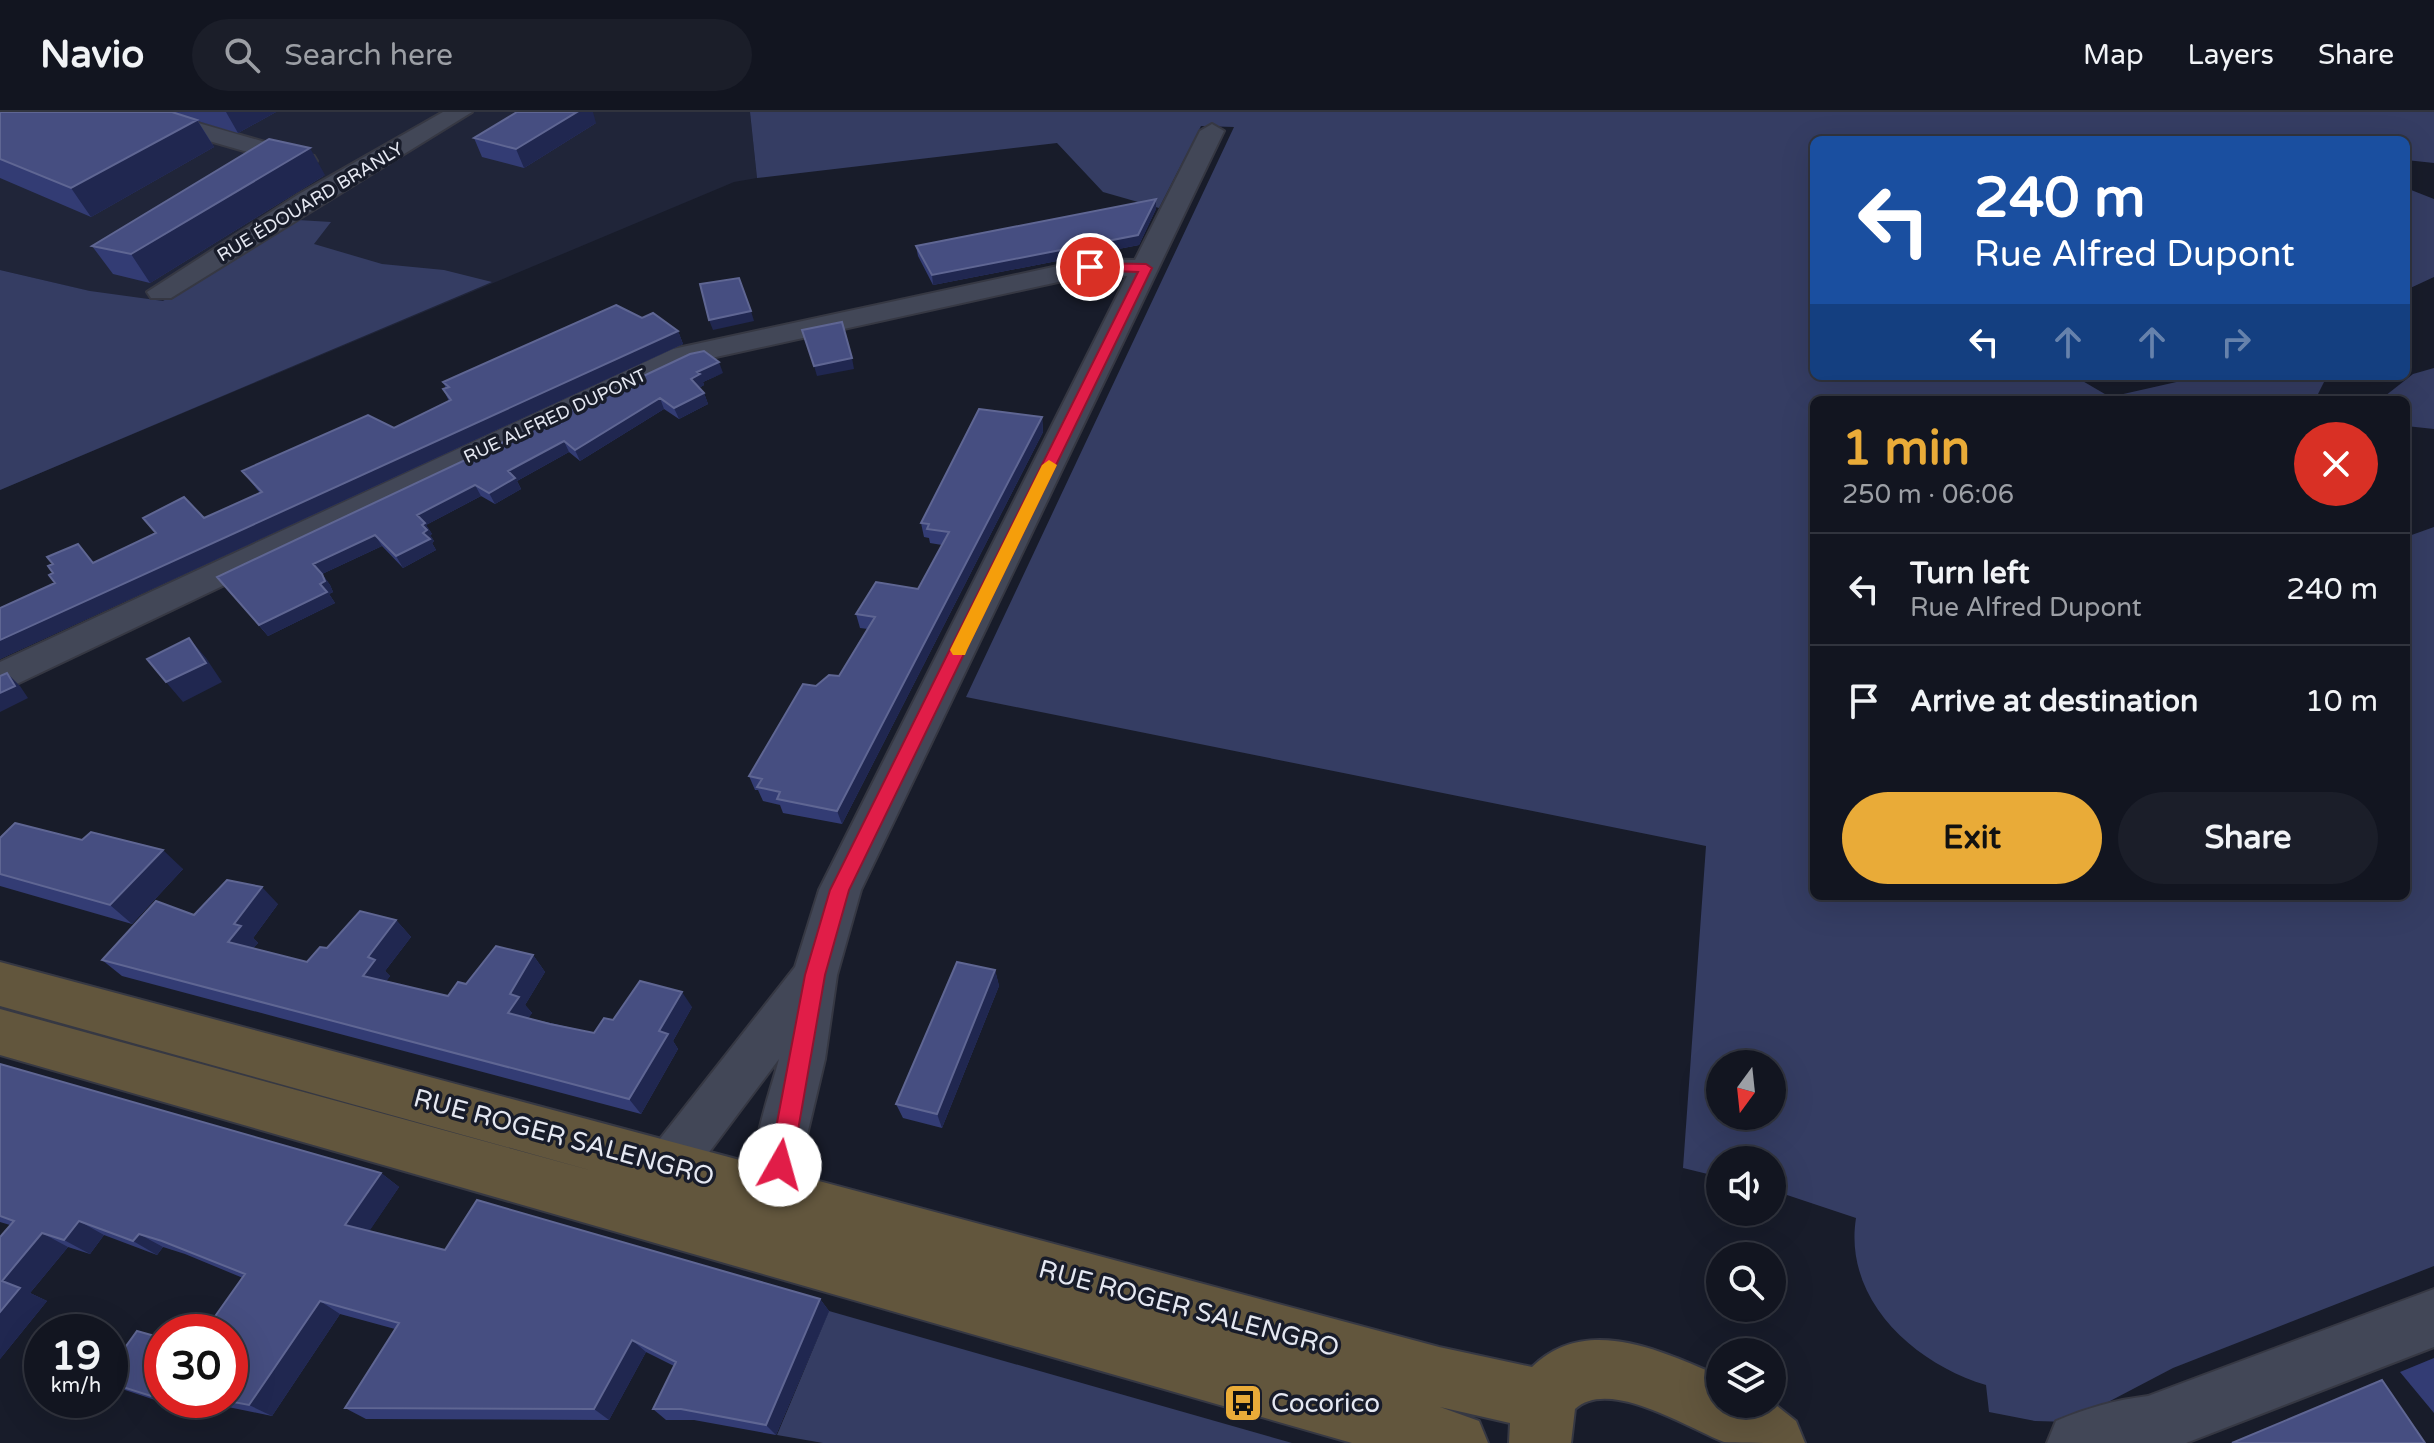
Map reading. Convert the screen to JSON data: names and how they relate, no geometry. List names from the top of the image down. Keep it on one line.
{"streets":{"main road":["RUE ROGER SALENGRO"],"street":["RUE ÉDOUARD BRANLY","RUE ALFRED DUPONT"]},"places":{"bus stop":["Cocorico"]},"north":"bottom","page":{"header":"Navio","search":"Search here","nav":["Map","Layers","Share"],"turn":["240 m","Rue Alfred Dupont"],"heading":["1 min","250 m · 06:06"],"list":[{"name":"Turn left","note":"Rue Alfred Dupont","value":"240 m"},{"name":"Arrive at destination","value":"10 m"}],"buttons":["Exit","Share"],"speed":"19 km/h","limit":"30"}}
